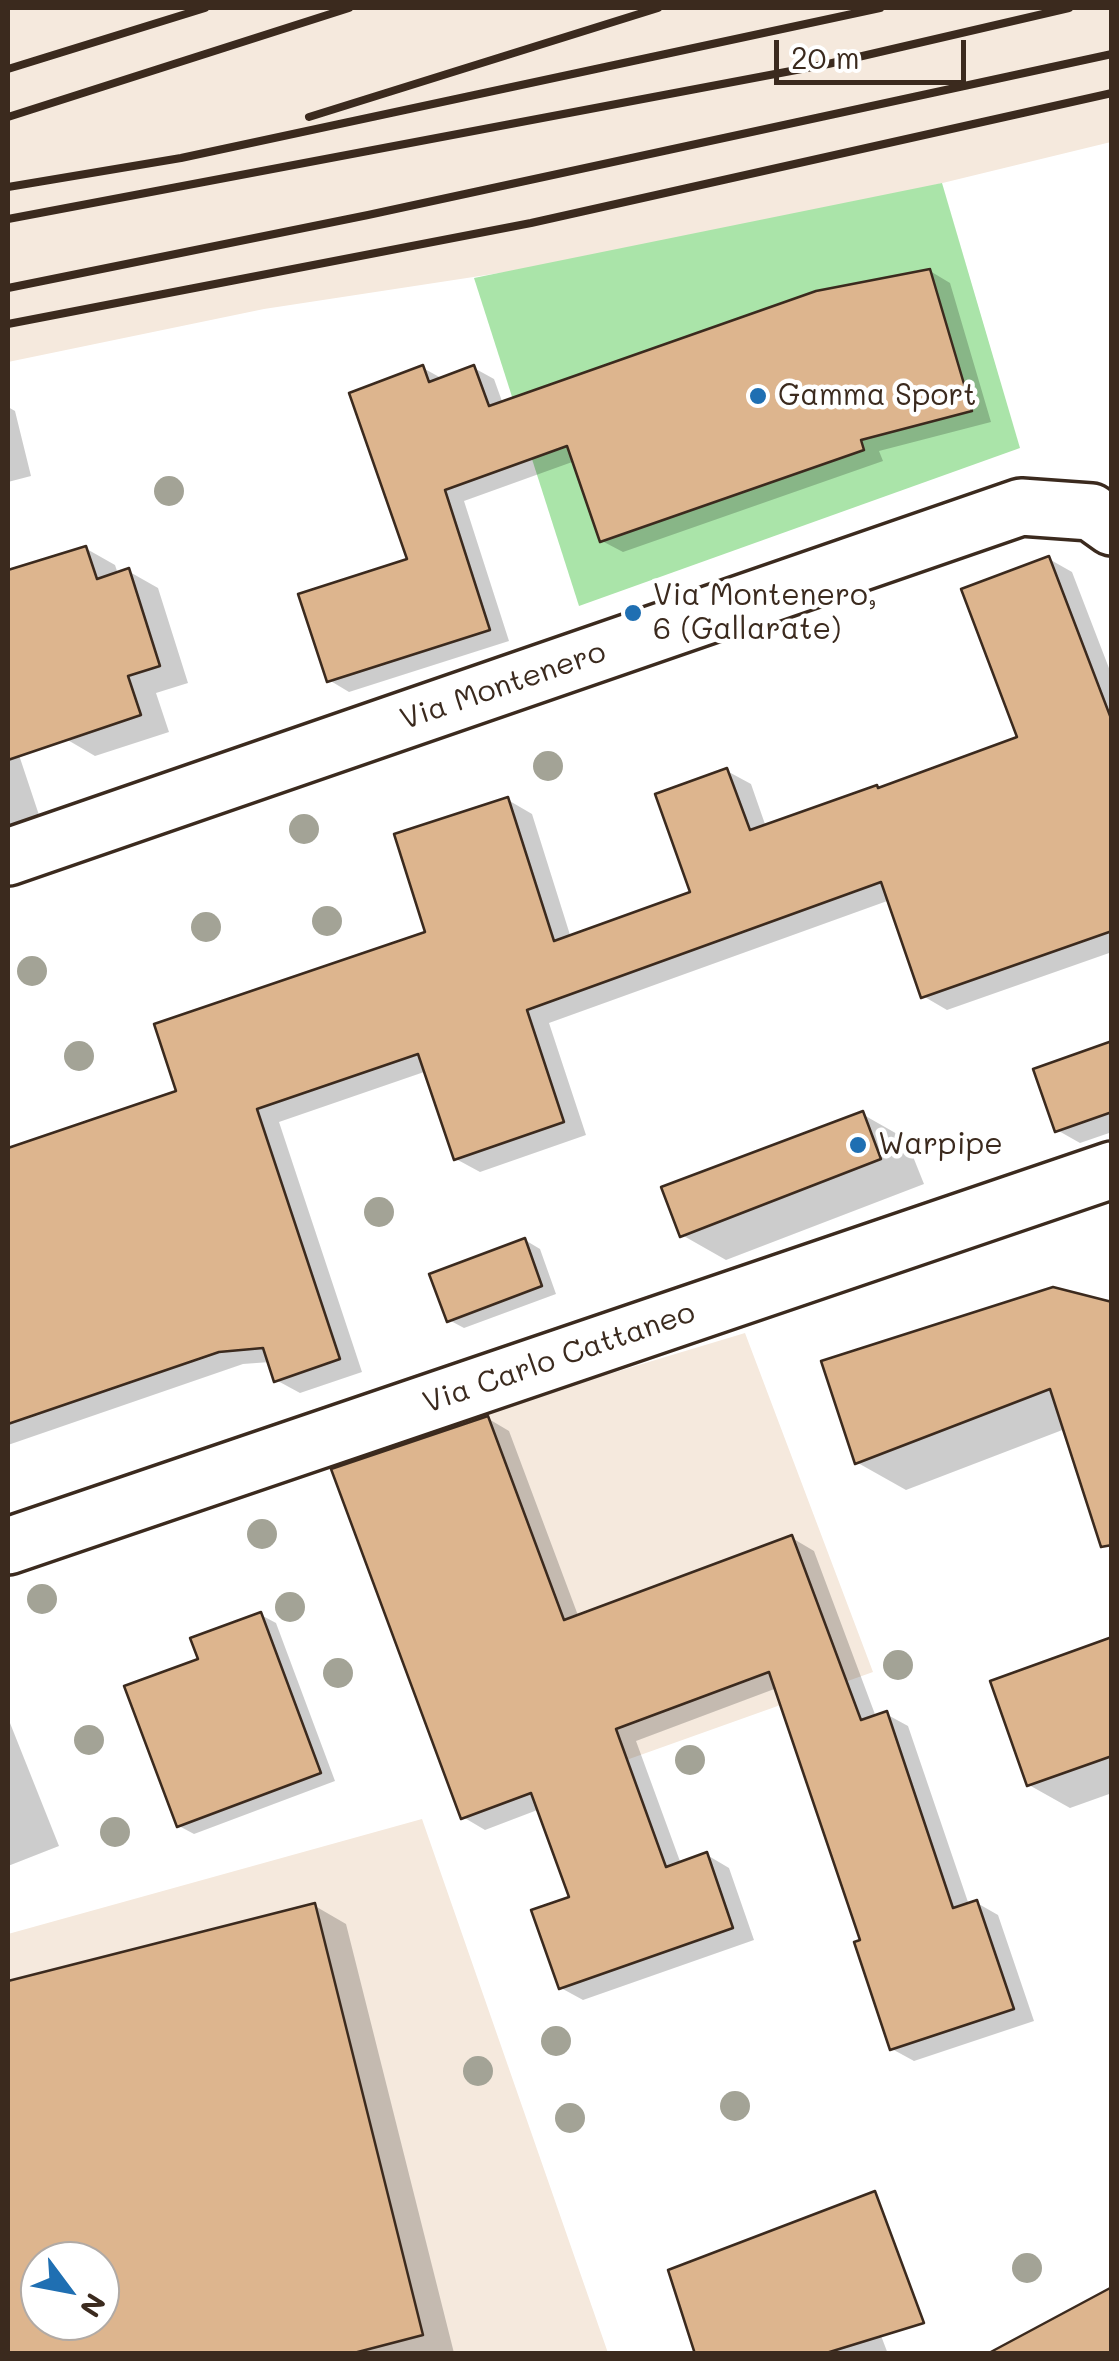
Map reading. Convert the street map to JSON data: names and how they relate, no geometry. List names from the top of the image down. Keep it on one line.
{"streets":{"street":["Via Montenero","Via Carlo Cattaneo"]},"places":["Gamma Sport","Via Montenero, 6 (Gallarate)","Warpipe"],"scale_bar":"20 m","north":"bottom right"}
